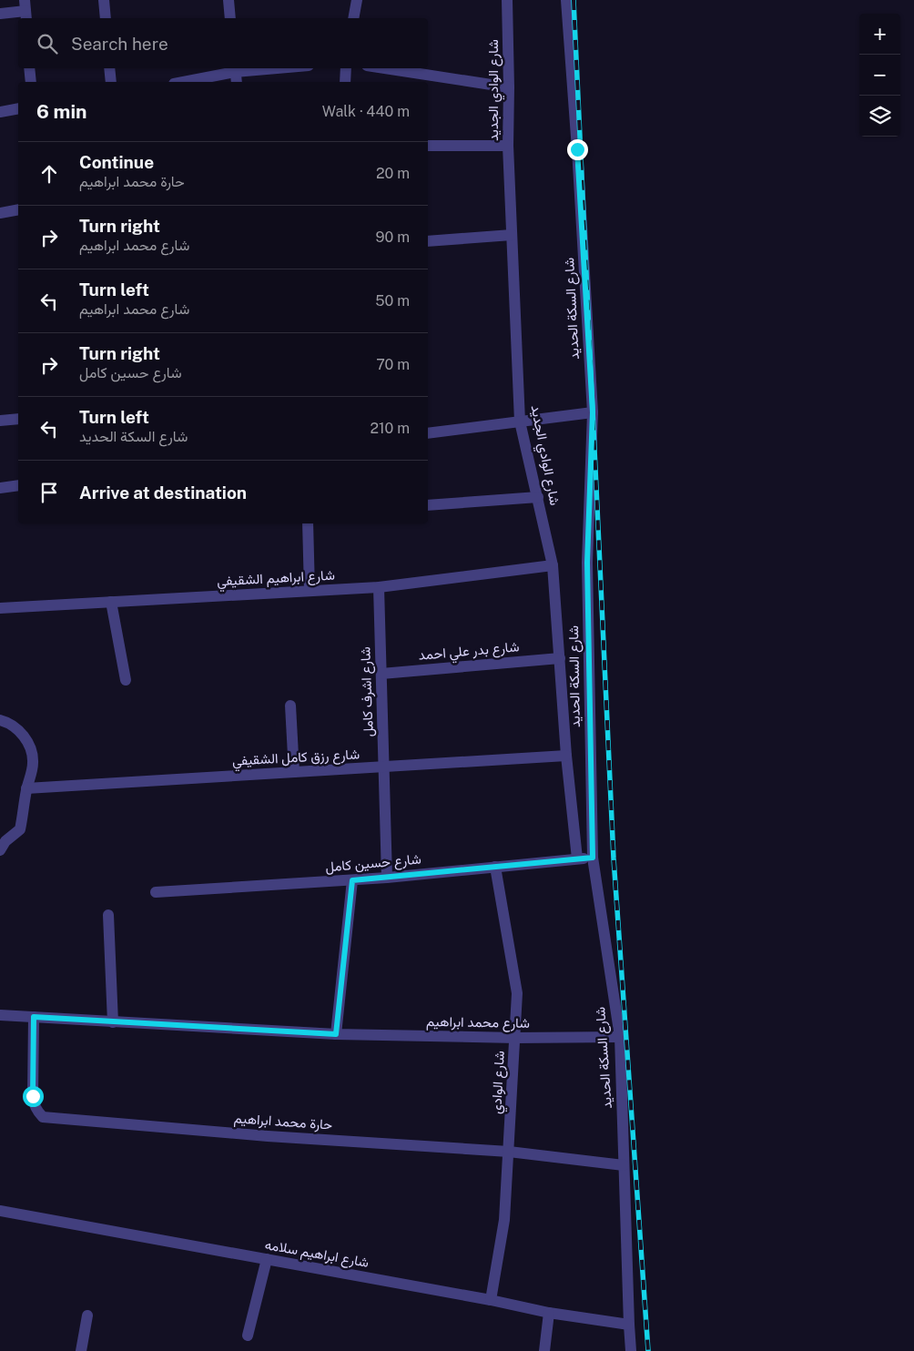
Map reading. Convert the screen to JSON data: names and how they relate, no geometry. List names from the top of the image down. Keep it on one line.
{"streets":{"street":["شارع الوادي الجديد","شارع السكة الحديد","شارع ابراهيم الشقيفي","شارع بدر علي احمد","شارع اشرف كامل","شارع رزق كامل الشقيفي","شارع حسين كامل","شارع محمد ابراهيم","شارع الوادي","حارة محمد ابراهيم","شارع ابراهيم سلامه"]},"crossings":[["شارع الوادي الجديد","شارع ابراهيم الشقيفي"],["شارع الوادي الجديد","شارع بدر علي احمد"],["شارع الوادي الجديد","شارع رزق كامل الشقيفي"],["شارع الوادي الجديد","شارع حسين كامل"],["شارع السكة الحديد","شارع حسين كامل"],["شارع السكة الحديد","شارع محمد ابراهيم"],["شارع السكة الحديد","حارة محمد ابراهيم"],["شارع السكة الحديد","شارع ابراهيم سلامه"],["شارع ابراهيم الشقيفي","شارع اشرف كامل"],["شارع بدر علي احمد","شارع اشرف كامل"],["شارع اشرف كامل","شارع رزق كامل الشقيفي"],["شارع اشرف كامل","شارع حسين كامل"],["شارع حسين كامل","شارع الوادي"],["شارع محمد ابراهيم","شارع الوادي"],["شارع محمد ابراهيم","حارة محمد ابراهيم"],["شارع الوادي","حارة محمد ابراهيم"],["شارع الوادي","شارع ابراهيم سلامه"]],"page":{"map_buttons":["+","−"],"search":"Search here","heading":["6 min","Walk · 440 m"],"list":[["Continue","حارة محمد ابراهيم","20 m"],["Turn right","شارع محمد ابراهيم","90 m"],["Turn left","شارع محمد ابراهيم","50 m"],["Turn right","شارع حسين كامل","70 m"],["Turn left","شارع السكة الحديد","210 m"],"Arrive at destination"]}}
